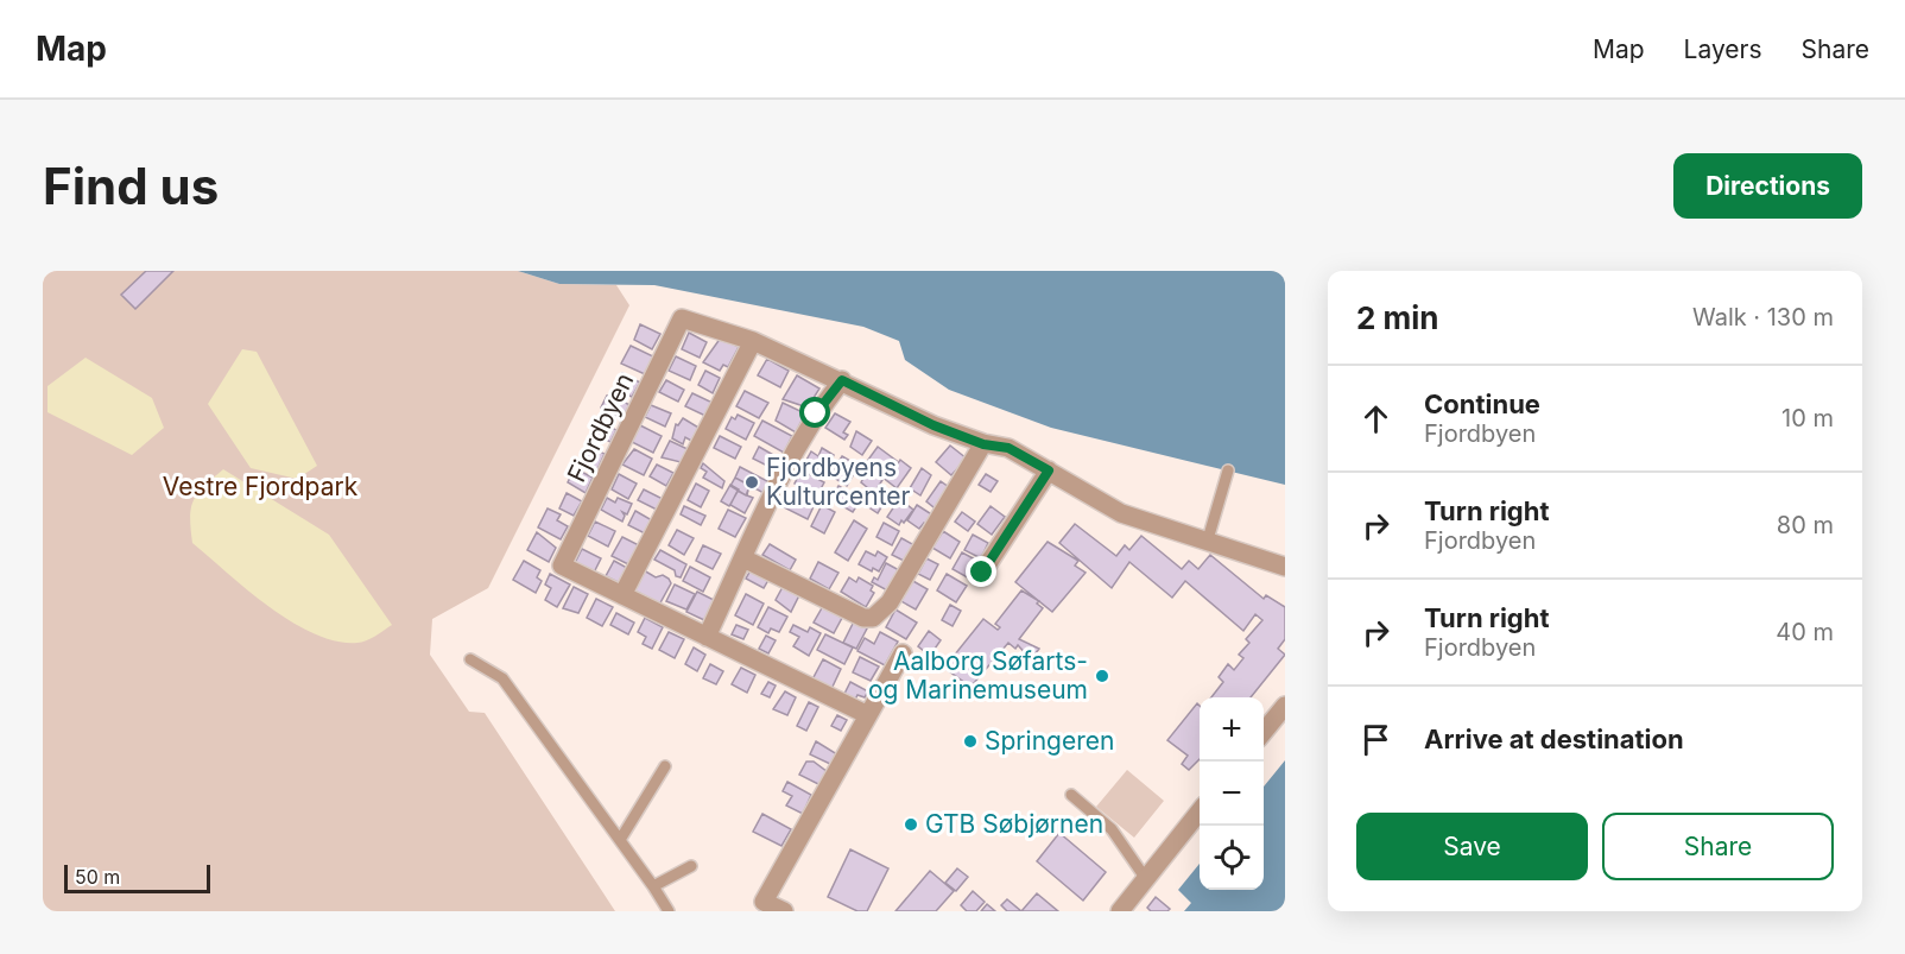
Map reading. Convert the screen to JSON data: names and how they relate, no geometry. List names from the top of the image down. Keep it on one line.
{"streets":{"street":["Fjordbyen"]},"parks":["Vestre Fjordpark"],"places":["Fjordbyens Kulturcenter","Aalborg Søfarts- og Marinemuseum","Springeren","GTB Søbjørnen"],"scale_bar":"50 m","page":{"header":"Map","nav":["Map","Layers","Share"],"buttons":["Directions",["Save","Share"]],"title":"Find us","heading":["2 min","Walk · 130 m"],"list":[["Continue","Fjordbyen","10 m"],["Turn right","Fjordbyen","80 m"],["Turn right","Fjordbyen","40 m"],"Arrive at destination"],"map_buttons":["+","−"],"scale":"50 m"}}
